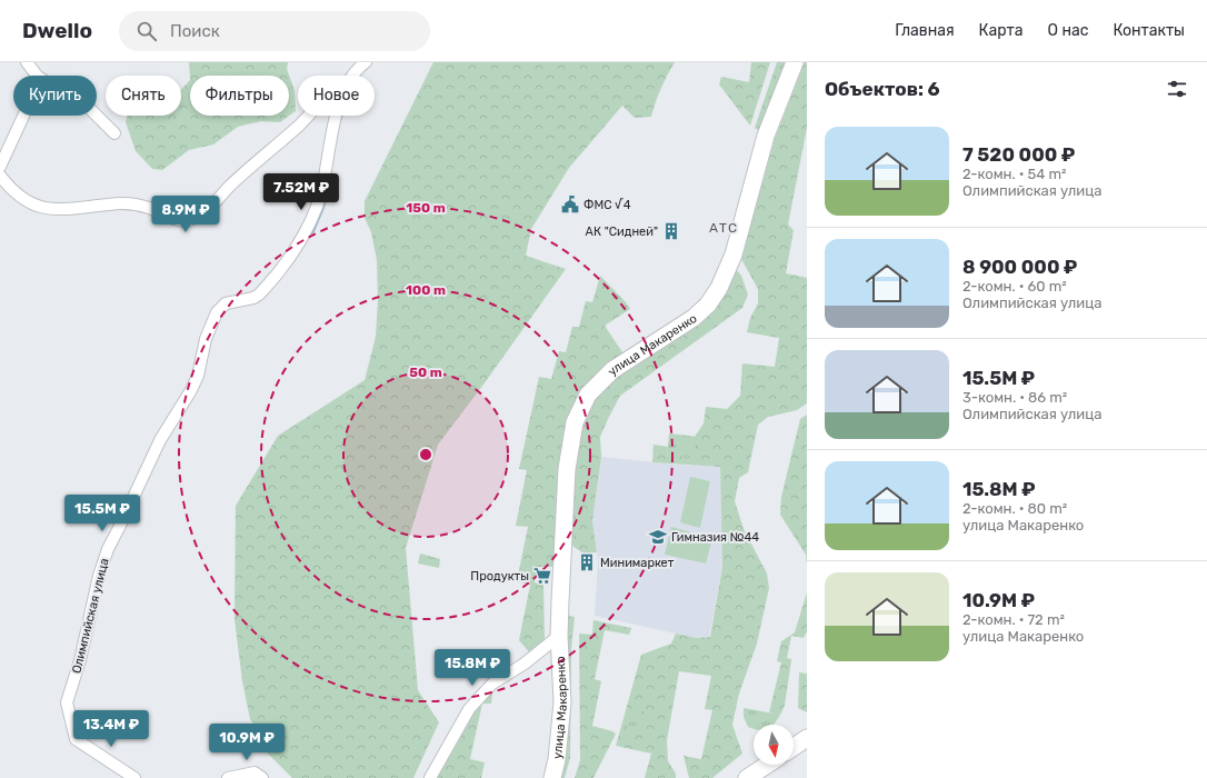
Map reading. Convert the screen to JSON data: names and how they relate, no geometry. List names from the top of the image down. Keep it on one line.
{"streets":{"street":["улица Макаренко","Олимпийская улица"]},"districts":["АТС"],"places":{"public building":["ФМС √4"],"building":["АК \"Сидней\"","Минимаркет"],"school or university":["Гимназия №44"],"supermarket":["Продукты"]},"north":"bottom","page":{"header":"Dwello","search":"Поиск","nav":["Главная","Карта","О нас","Контакты"],"heading":"Объектов: 6","chip":["Купить","Снять","Фильтры","Новое"],"list":[{"name":"7 520 000 ₽","note":"2-комн. · 54 m² · Олимпийская улица"},{"name":"8 900 000 ₽","note":"2-комн. · 60 m² · Олимпийская улица"},{"name":"15.5M ₽","note":"3-комн. · 86 m² · Олимпийская улица"},{"name":"15.8M ₽","note":"2-комн. · 80 m² · улица Макаренко"},{"name":"10.9M ₽","note":"2-комн. · 72 m² · улица Макаренко"}],"price":["7.52M ₽","8.9M ₽","15.5M ₽","15.8M ₽","13.4M ₽","10.9M ₽"]},"rings":["150 m","100 m","50 m"]}
